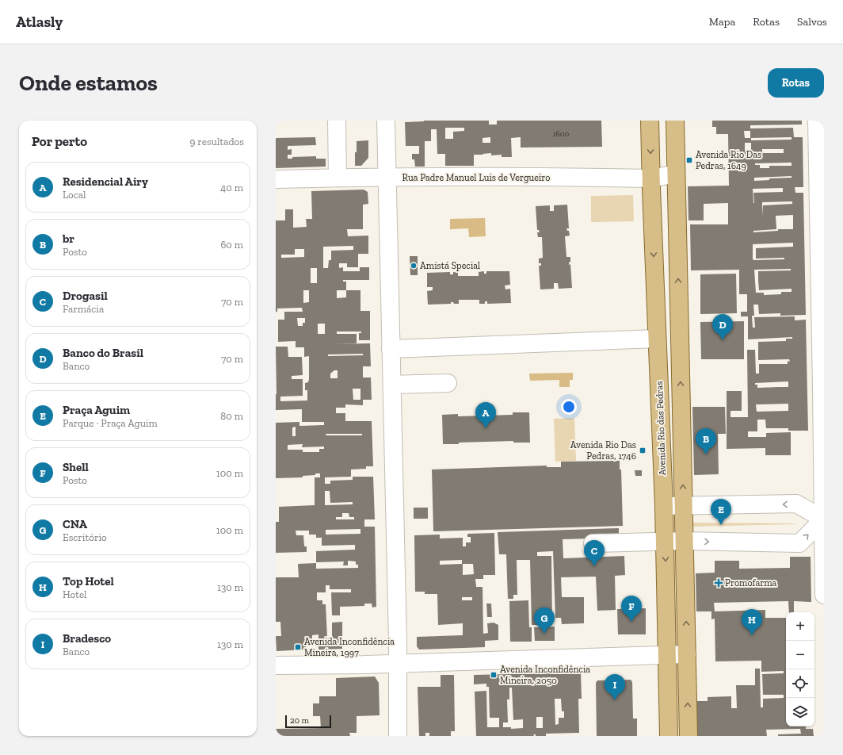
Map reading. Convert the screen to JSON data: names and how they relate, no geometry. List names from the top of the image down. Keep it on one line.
{"streets":{"main road":["Avenida Rio das Pedras"],"street":["Rua Padre Manuel Luis de Vergueiro"]},"crossings":[["Rua Padre Manuel Luis de Vergueiro","Avenida Rio das Pedras"]],"places":{"transit":["Avenida Rio Das Pedras, 1649","Avenida Rio Das Pedras, 1746","Avenida Inconfidência Mineira, 1997","Avenida Inconfidência Mineira, 2050"],"other":["Amistá Special"],"health":["Promofarma"]},"house_numbers":["1600"],"scale_bar":"20 m","page":{"header":"Atlasly","nav":["Mapa","Rotas","Salvos"],"buttons":"Rotas","title":"Onde estamos","heading":["Por perto","9 resultados"],"list":[{"mark":"A","name":"Residencial Airy","note":"Local","value":"40 m"},{"mark":"B","name":"br","note":"Posto","value":"60 m"},{"mark":"C","name":"Drogasil","note":"Farmácia","value":"70 m"},{"mark":"D","name":"Banco do Brasil","note":"Banco","value":"70 m"},{"mark":"E","name":"Praça Aguim","note":"Parque · Praça Aguim","value":"80 m"},{"mark":"F","name":"Shell","note":"Posto","value":"100 m"},{"mark":"G","name":"CNA","note":"Escritório","value":"100 m"},{"mark":"H","name":"Top Hotel","note":"Hotel","value":"130 m"},{"mark":"I","name":"Bradesco","note":"Banco","value":"130 m"}],"pins":["D","A","B","E","C","F","G","H","I"],"map_buttons":["+","−"],"scale":"20 m"}}
